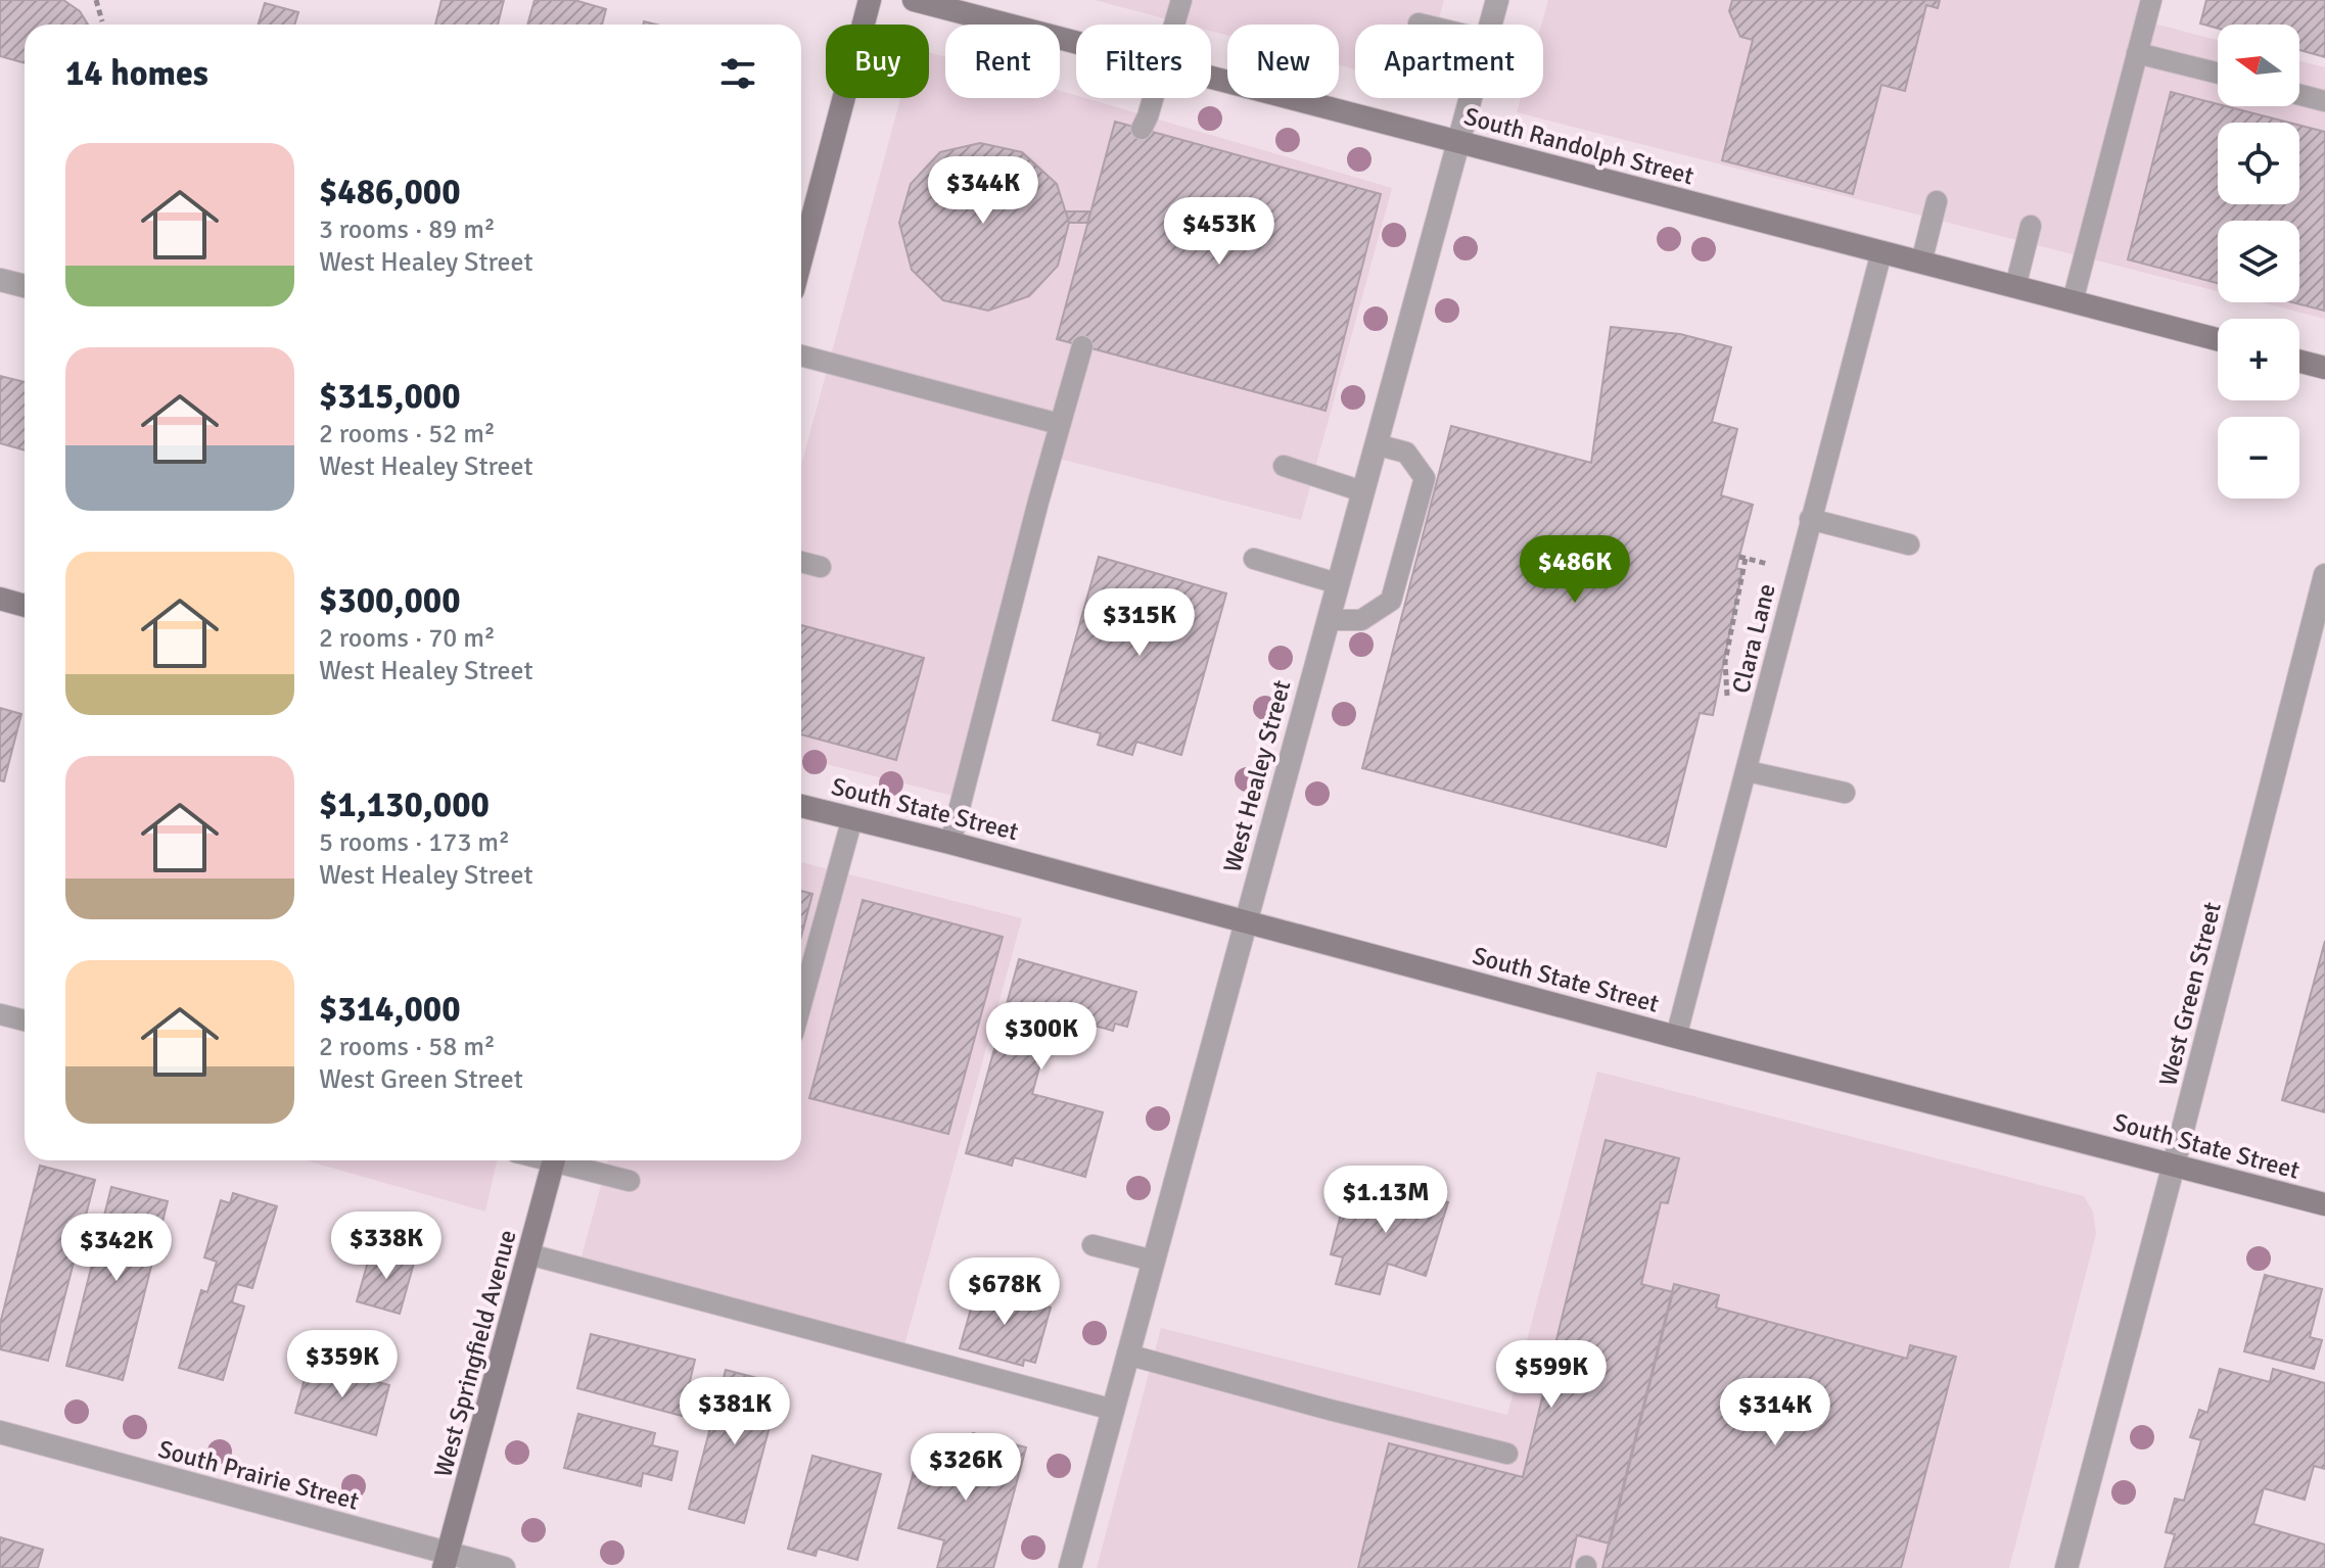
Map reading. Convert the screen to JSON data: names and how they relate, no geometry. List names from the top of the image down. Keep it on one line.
{"streets":{"main road":["South Randolph Street","South State Street","West Springfield Avenue"],"street":["West Healey Street","West Green Street","South Prairie Street"],"lane":["Clara Lane"]},"crossings":[["South Randolph Street","Clara Lane"],["South Randolph Street","West Healey Street"],["Clara Lane","South State Street"],["West Healey Street","South State Street"],["South State Street","West Green Street"],["West Springfield Avenue","South Prairie Street"]],"north":"left","page":{"map_buttons":["+","−"],"chip":["Buy","Rent","Filters","New","Apartment"],"heading":"14 homes","list":[{"name":"$486,000","note":"3 rooms · 89 m² · West Healey Street"},{"name":"$315,000","note":"2 rooms · 52 m² · West Healey Street"},{"name":"$300,000","note":"2 rooms · 70 m² · West Healey Street"},{"name":"$1,130,000","note":"5 rooms · 173 m² · West Healey Street"},{"name":"$314,000","note":"2 rooms · 58 m² · West Green Street"}],"price":["$344K","$453K","$486K","$315K","$300K","$1.13M","$338K","$342K","$678K","$359K","$599K","$381K","$314K","$326K"]}}
